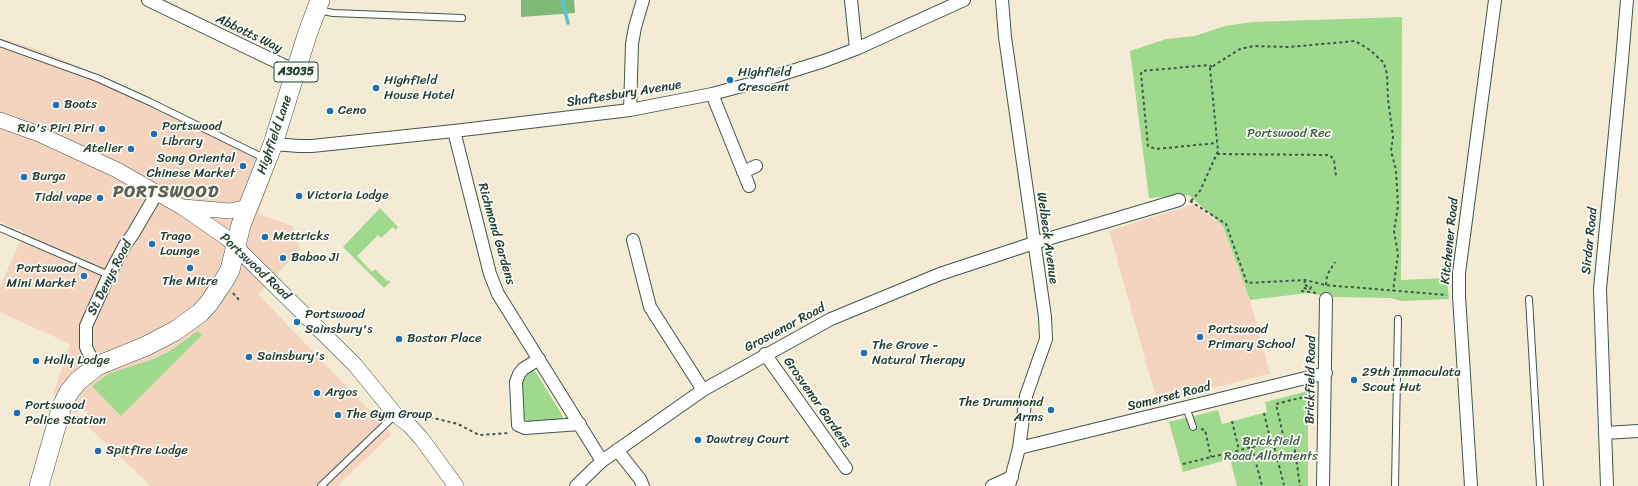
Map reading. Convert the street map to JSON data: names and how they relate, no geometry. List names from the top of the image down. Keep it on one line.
{"streets":{"main road":["A3035","Highfield Lane"],"street":["Abbotts Way","Shaftesbury Avenue","Richmond Gardens","Welbeck Avenue","Kitchener Road","Sirdar Road","Portswood Road","St Denys Road","Grosvenor Road","Brickfield Road","Somerset Road","Grosvenor Gardens"]},"crossings":[["Abbotts Way","Highfield Lane"],["A3035","Highfield Lane"],["A3035","Portswood Road"],["A3035","St Denys Road"],["Shaftesbury Avenue","Highfield Lane"],["Shaftesbury Avenue","Richmond Gardens"],["Highfield Lane","Portswood Road"],["Richmond Gardens","Grosvenor Road"],["Welbeck Avenue","Grosvenor Road"],["Welbeck Avenue","Somerset Road"],["Portswood Road","St Denys Road"],["Grosvenor Road","Grosvenor Gardens"],["Brickfield Road","Somerset Road"]],"districts":["PORTSWOOD"],"parks":["Portswood Rec","Brickfield Road Allotments"],"places":["Highfield Crescent","Highfield House Hotel","Boots","Ceno","Rio's Piri Piri","Portswood Library","Atelier","Song Oriental Chinese Market","Burga","Victoria Lodge","Tidal vape","Mettricks","Trago Lounge","Baboo Ji","The Mitre","Portswood Mini Market","Portswood Sainsbury's","Portswood Primary School","Boston Place","The Grove - Natural Therapy","Sainsbury's","Holly Lodge","29th Immaculata Scout Hut","Argos","The Drummond Arms","Portswood Police Station","The Gym Group","Dawtrey Court","Spitfire Lodge"]}
